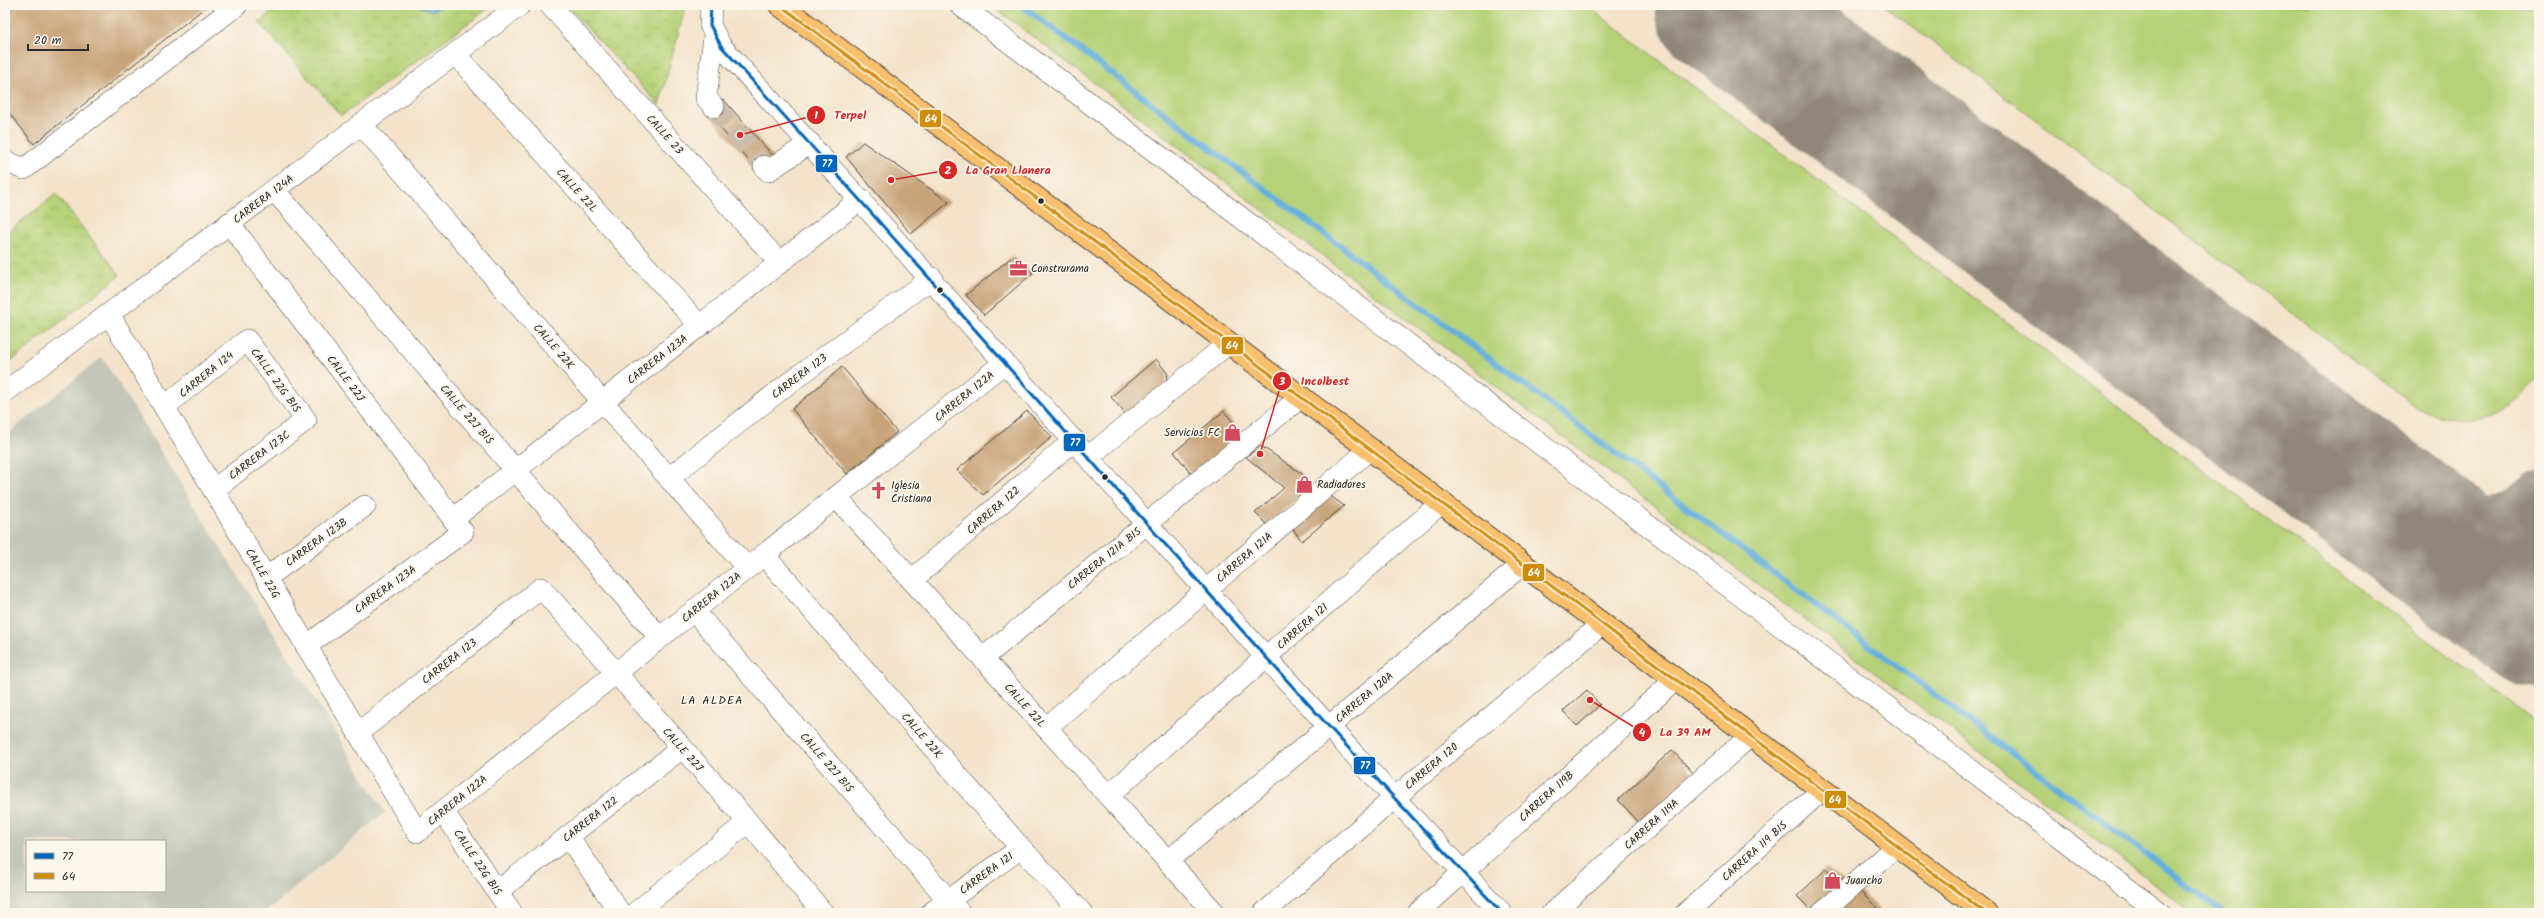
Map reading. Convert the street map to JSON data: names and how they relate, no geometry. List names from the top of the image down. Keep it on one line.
{"streets":{"street":["CALLE 23","CALLE 22L","CARRERA 124A","CALLE 22K","CARRERA 123A","CARRERA 124","CARRERA 123","CALLE 22J","CALLE 22G BIS","CARRERA 122A","CALLE 22J BIS","CARRERA 123C","CARRERA 122","CARRERA 123B","CARRERA 121A","CARRERA 121A BIS","CALLE 22G","CARRERA 121","CARRERA 120A","CARRERA 120","CARRERA 119B","CARRERA 119A","CARRERA 119 BIS"]},"crossings":[["CALLE 23","CARRERA 123A"],["CALLE 22L","CARRERA 124A"],["CALLE 22L","CARRERA 123A"],["CALLE 22L","CARRERA 122A"],["CALLE 22L","CARRERA 122"],["CALLE 22L","CARRERA 121A"],["CALLE 22L","CARRERA 121A BIS"],["CALLE 22L","CARRERA 121"],["CALLE 22L","CARRERA 120A"],["CARRERA 124A","CALLE 22K"],["CARRERA 124A","CALLE 22J"],["CARRERA 124A","CALLE 22J BIS"],["CARRERA 124A","CALLE 22G"],["CALLE 22K","CARRERA 123A"],["CALLE 22K","CARRERA 123"],["CALLE 22K","CARRERA 122A"],["CALLE 22K","CARRERA 121"],["CARRERA 123A","CALLE 22J"],["CARRERA 123A","CALLE 22J BIS"],["CARRERA 123A","CALLE 22G"],["CARRERA 124","CALLE 22G BIS"],["CARRERA 124","CALLE 22G"],["CARRERA 123","CALLE 22J"],["CARRERA 123","CALLE 22G"],["CALLE 22J","CARRERA 122A"],["CALLE 22J","CARRERA 122"],["CALLE 22G BIS","CARRERA 122A"],["CALLE 22G BIS","CARRERA 123C"],["CALLE 22G BIS","CARRERA 122"],["CARRERA 122A","CALLE 22J BIS"],["CARRERA 122A","CALLE 22G"],["CALLE 22J BIS","CARRERA 121"],["CARRERA 123C","CALLE 22G"],["CARRERA 123B","CALLE 22G"]],"districts":["LA ALDEA"],"places":{"other":["Terpel","La Gran Llanera","Incolbest","La 39 AM"],"office":["Construrama"],"shop":["Servicios FC","Radiadores","Juancho"],"church":["Iglesia Cristiana"]},"lines":["transit line 77","transit line 64"],"legend":["77","64"],"scale_bar":"20 m"}
